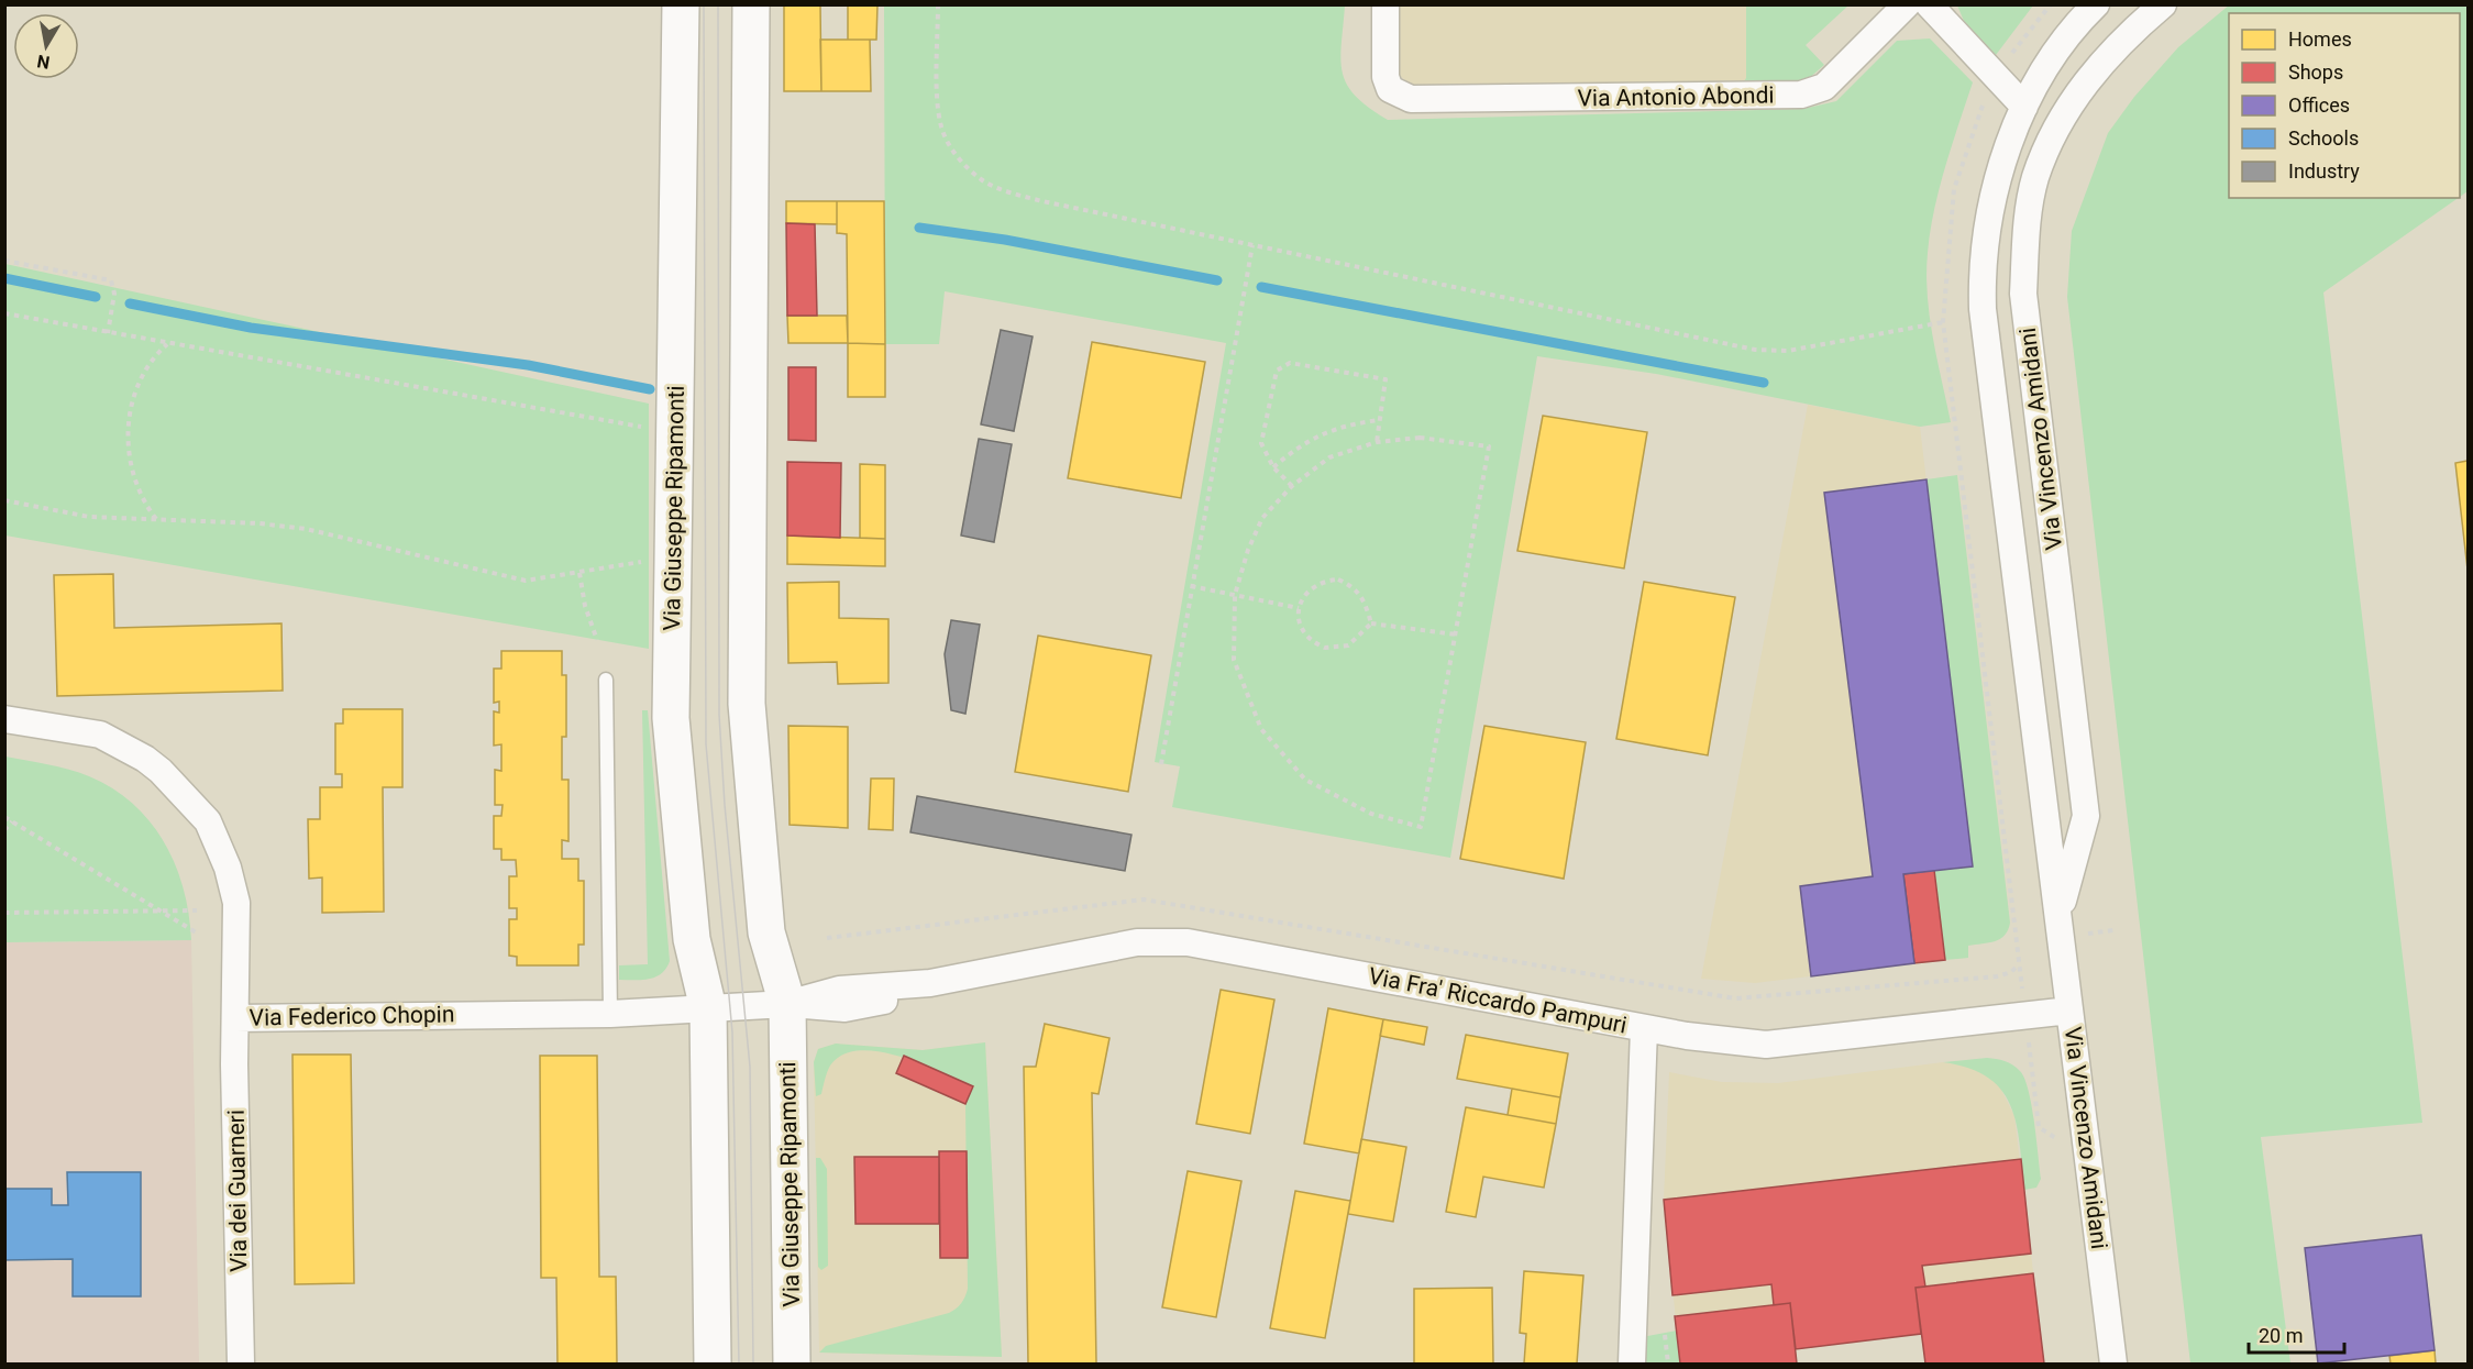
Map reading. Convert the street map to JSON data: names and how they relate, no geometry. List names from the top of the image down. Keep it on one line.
{"streets":{"street":["Via Antonio Abondi","Via Vincenzo Amidani","Via Giuseppe Ripamonti","Via Fra' Riccardo Pampuri","Via Federico Chopin","Via dei Guarneri"]},"crossings":[["Via Vincenzo Amidani","Via Fra' Riccardo Pampuri"],["Via Giuseppe Ripamonti","Via Fra' Riccardo Pampuri"],["Via Giuseppe Ripamonti","Via Federico Chopin"],["Via Federico Chopin","Via dei Guarneri"]],"legend":["Homes","Shops","Offices","Schools","Industry"],"scale_bar":"20 m","north":"bottom"}
